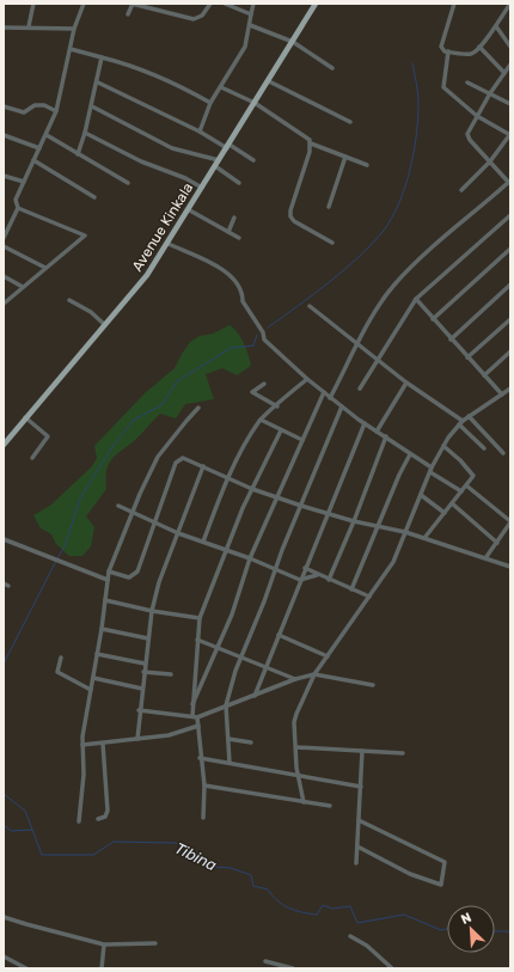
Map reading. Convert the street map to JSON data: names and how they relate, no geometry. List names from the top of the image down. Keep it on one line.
{"streets":{"main road":["Avenue Kinkala"]},"water":["Tibina"],"north":"top left"}
